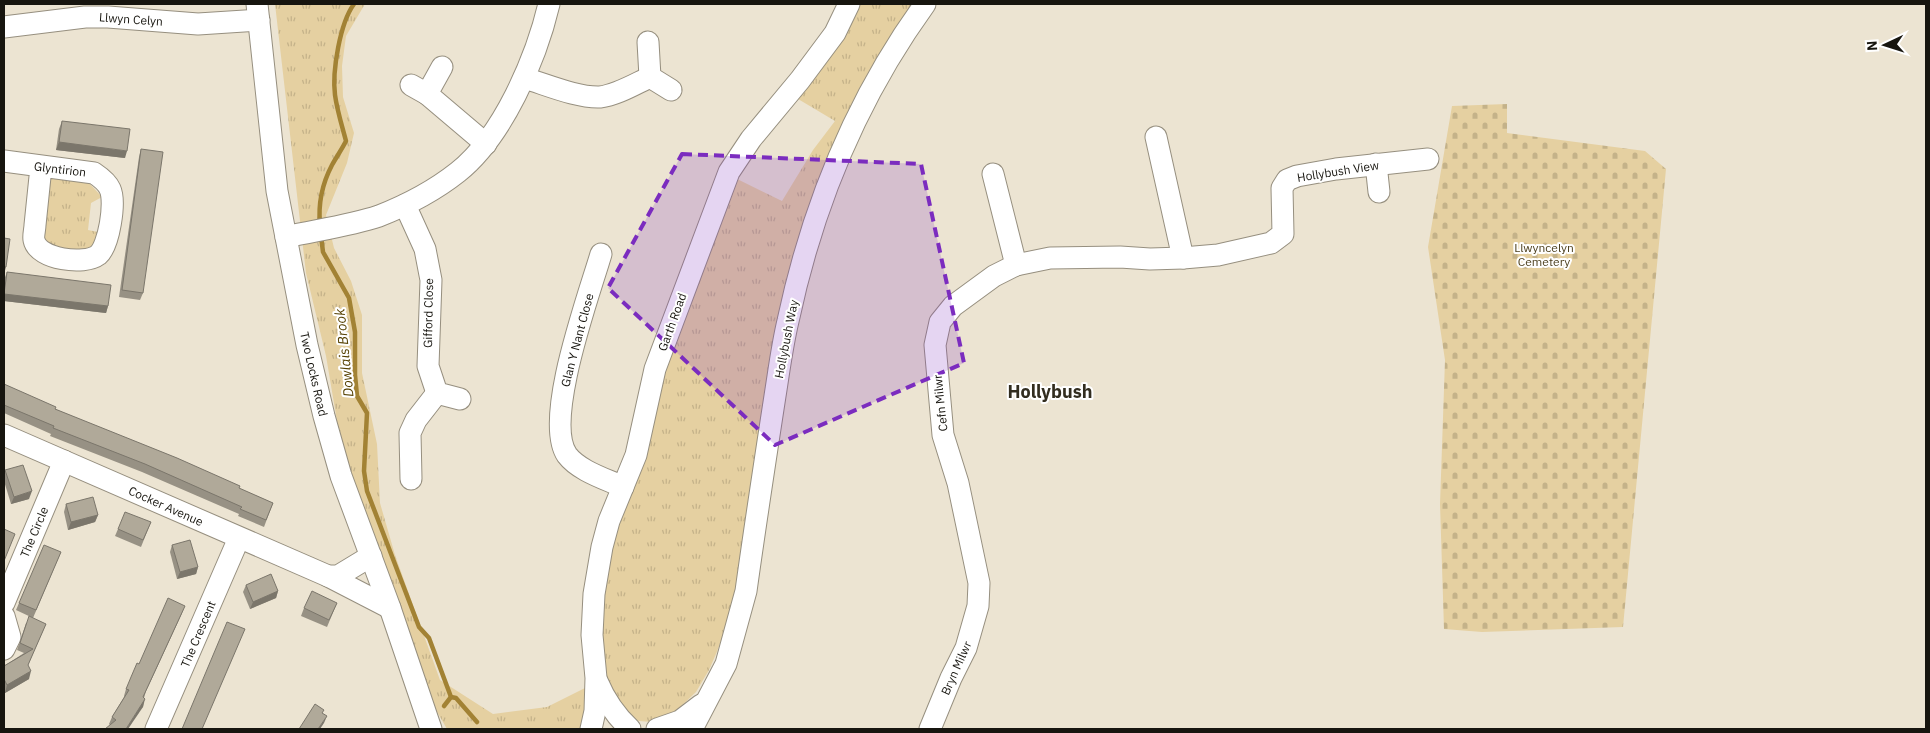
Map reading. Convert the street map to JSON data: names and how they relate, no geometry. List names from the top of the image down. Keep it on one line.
{"streets":{"street":["Llwyn Celyn","Glyntirion","Hollybush View","Gifford Close","Garth Road","Hollybush Way","Glan Y Nant Close","Two Locks Road","Cefn Milwr","Cocker Avenue","The Circle","The Crescent","Bryn Milwr"]},"crossings":[["Llwyn Celyn","Two Locks Road"],["Hollybush View","Cefn Milwr"],["Garth Road","Glan Y Nant Close"],["Two Locks Road","Cocker Avenue"],["Cefn Milwr","Bryn Milwr"],["Cocker Avenue","The Circle"],["Cocker Avenue","The Crescent"]],"districts":["Hollybush"],"water":["Dowlais Brook"],"parks":["Llwyncelyn Cemetery"],"north":"left"}
